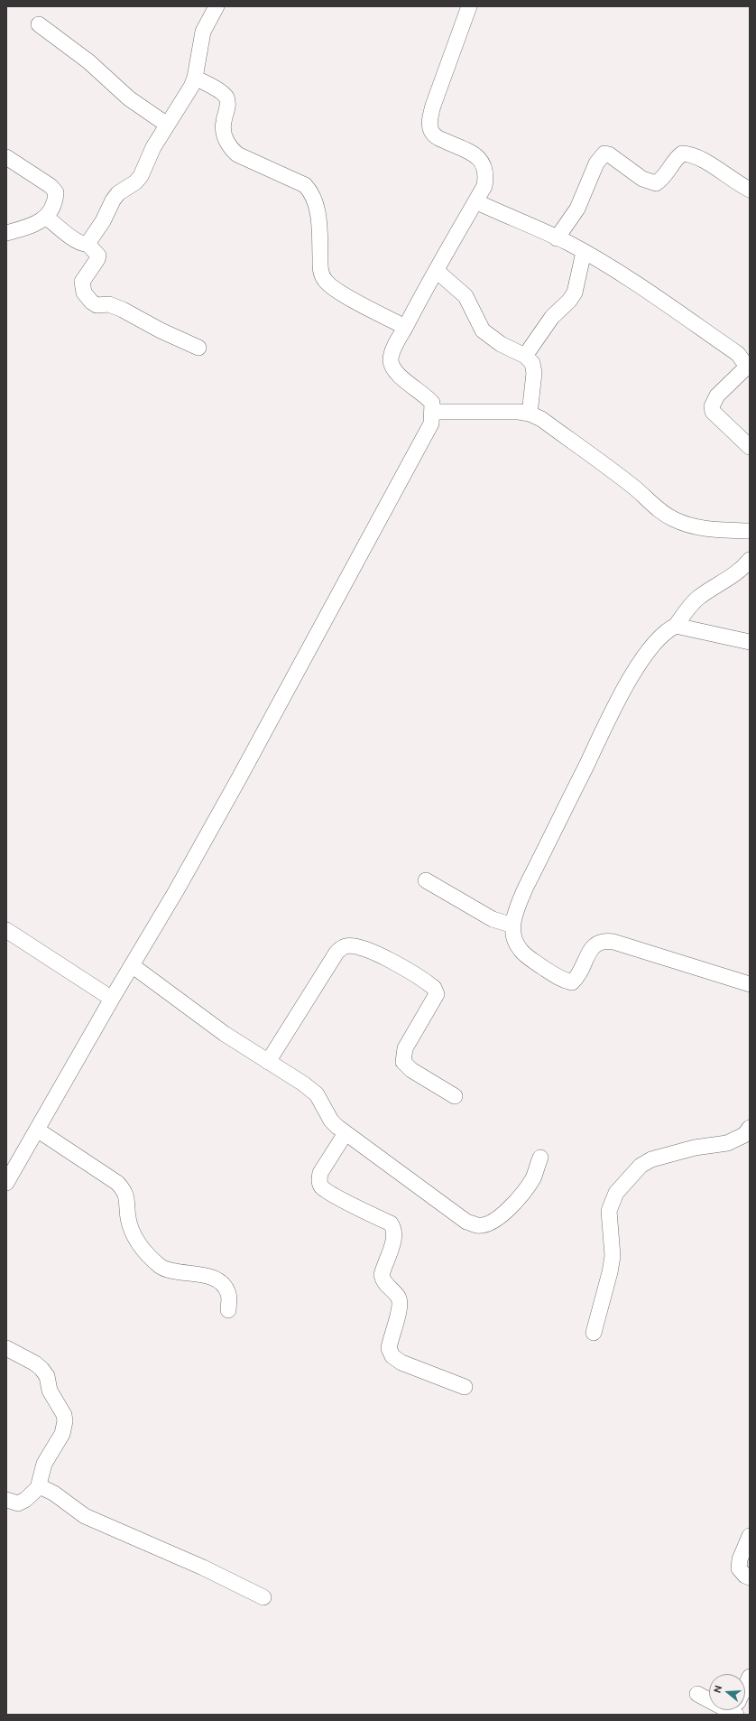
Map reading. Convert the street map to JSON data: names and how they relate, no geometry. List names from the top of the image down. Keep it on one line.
{"north":"left"}
